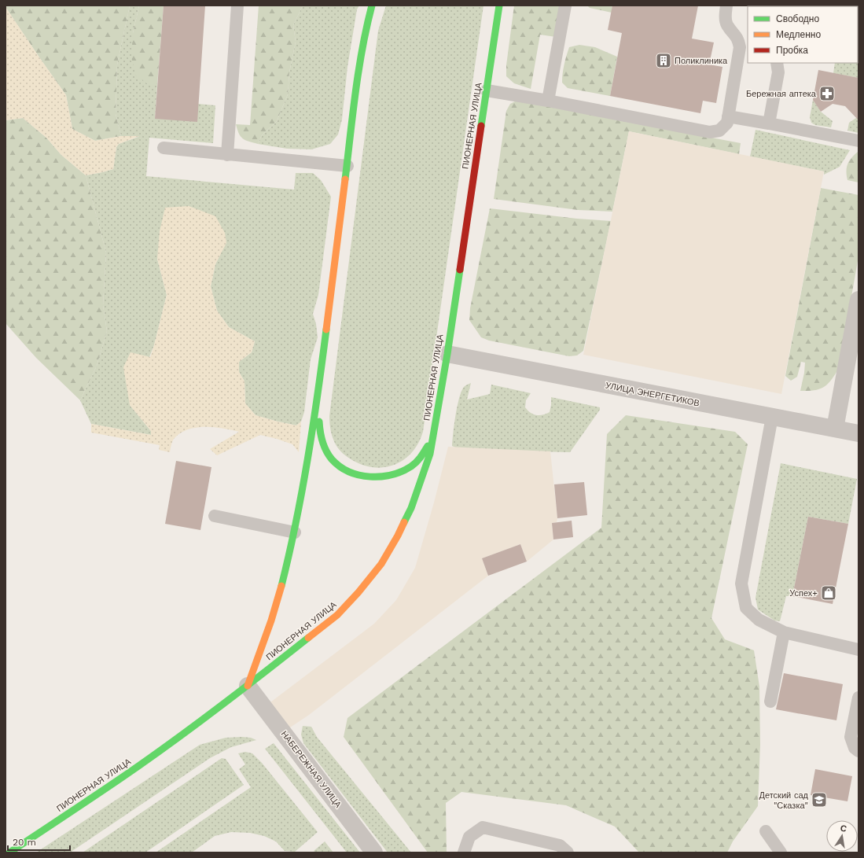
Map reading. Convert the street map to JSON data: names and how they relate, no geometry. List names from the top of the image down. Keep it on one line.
{"streets":{"street":["ПИОНЕРНАЯ УЛИЦА","УЛИЦА ЭНЕРГЕТИКОВ","НАБЕРЕЖНАЯ УЛИЦА"]},"crossings":[["ПИОНЕРНАЯ УЛИЦА","УЛИЦА ЭНЕРГЕТИКОВ"],["ПИОНЕРНАЯ УЛИЦА","НАБЕРЕЖНАЯ УЛИЦА"]],"places":{"building":["Поликлиника"],"pharmacy":["Бережная аптека"],"shop":["Успех+"],"school or university":["Детский сад \"Сказка\""]},"legend":["Свободно","Медленно","Пробка"],"scale_bar":"20 m","north":"top"}
